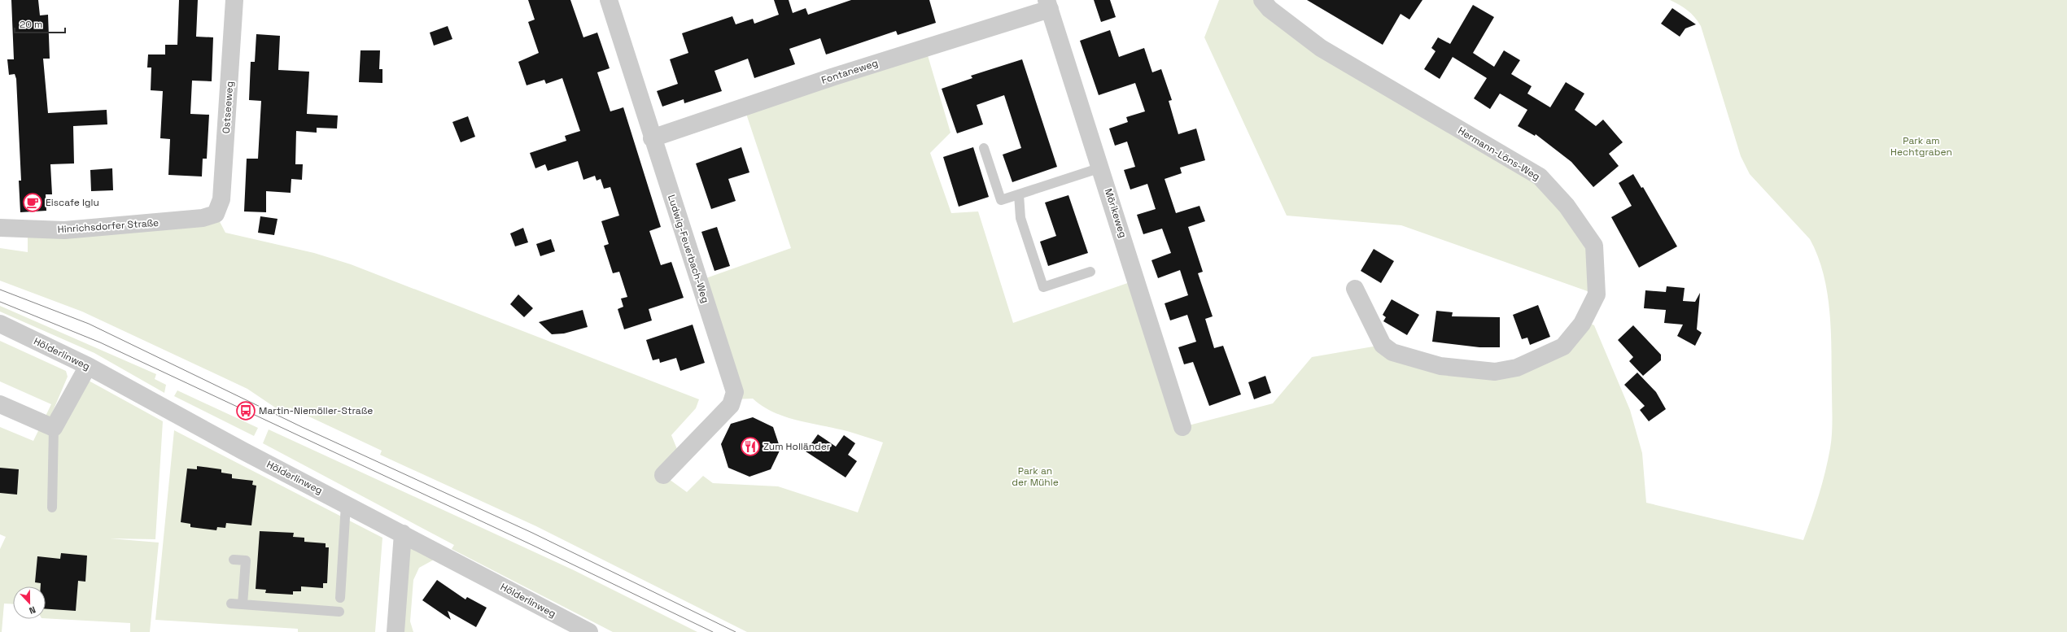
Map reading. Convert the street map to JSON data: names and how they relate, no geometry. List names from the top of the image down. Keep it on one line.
{"streets":{"street":["Fontaneweg","Ostseeweg","Hermann-Löns-Weg","Mörikeweg","Hinrichsdorfer Straße","Ludwig-Feuerbach-Weg","Hölderlinweg"]},"crossings":[["Fontaneweg","Mörikeweg"],["Fontaneweg","Ludwig-Feuerbach-Weg"],["Ostseeweg","Hinrichsdorfer Straße"]],"parks":["Park am Hechtgraben","Park an der Mühle"],"places":{"cafe":["Eiscafe Iglu"],"bus stop":["Martin-Niemöller-Straße"],"restaurant":["Zum Holländer"]},"scale_bar":"20 m","north":"bottom"}
